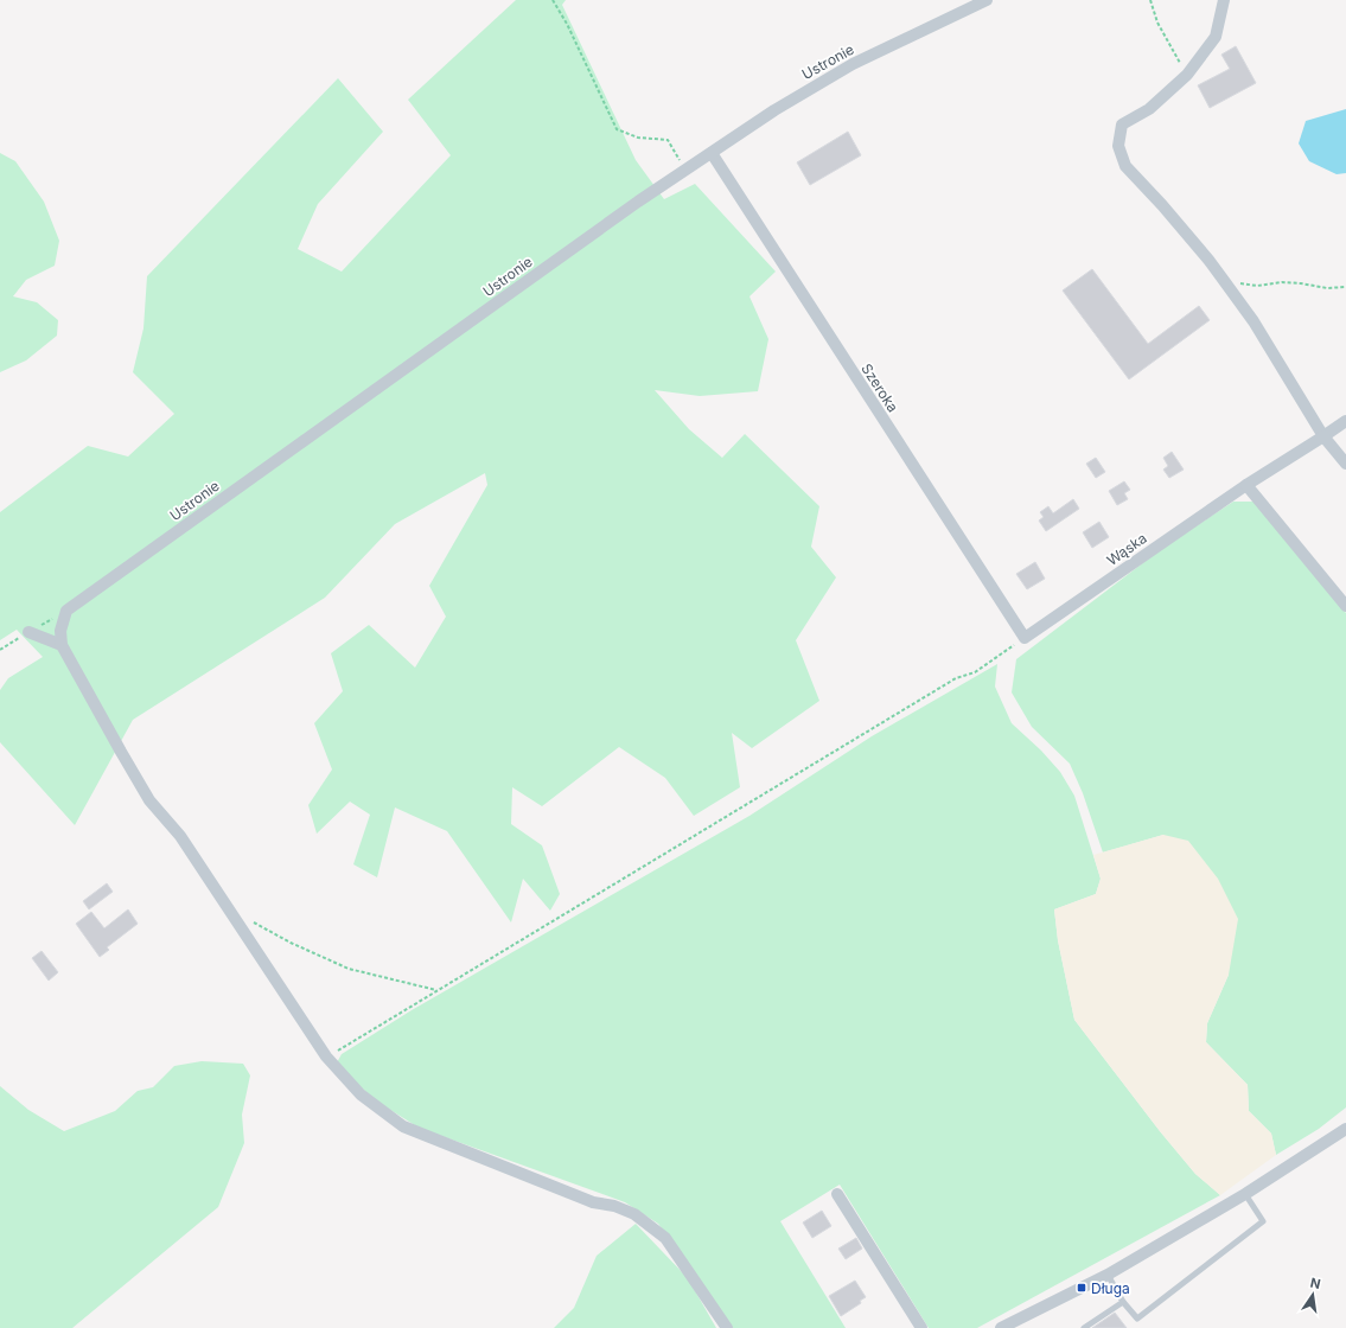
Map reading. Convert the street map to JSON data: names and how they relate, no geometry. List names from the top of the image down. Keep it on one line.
{"streets":{"street":["Ustronie","Szeroka","Wąska"]},"crossings":[["Ustronie","Szeroka"],["Szeroka","Wąska"]],"places":{"transit":["Długa"]},"north":"top"}
